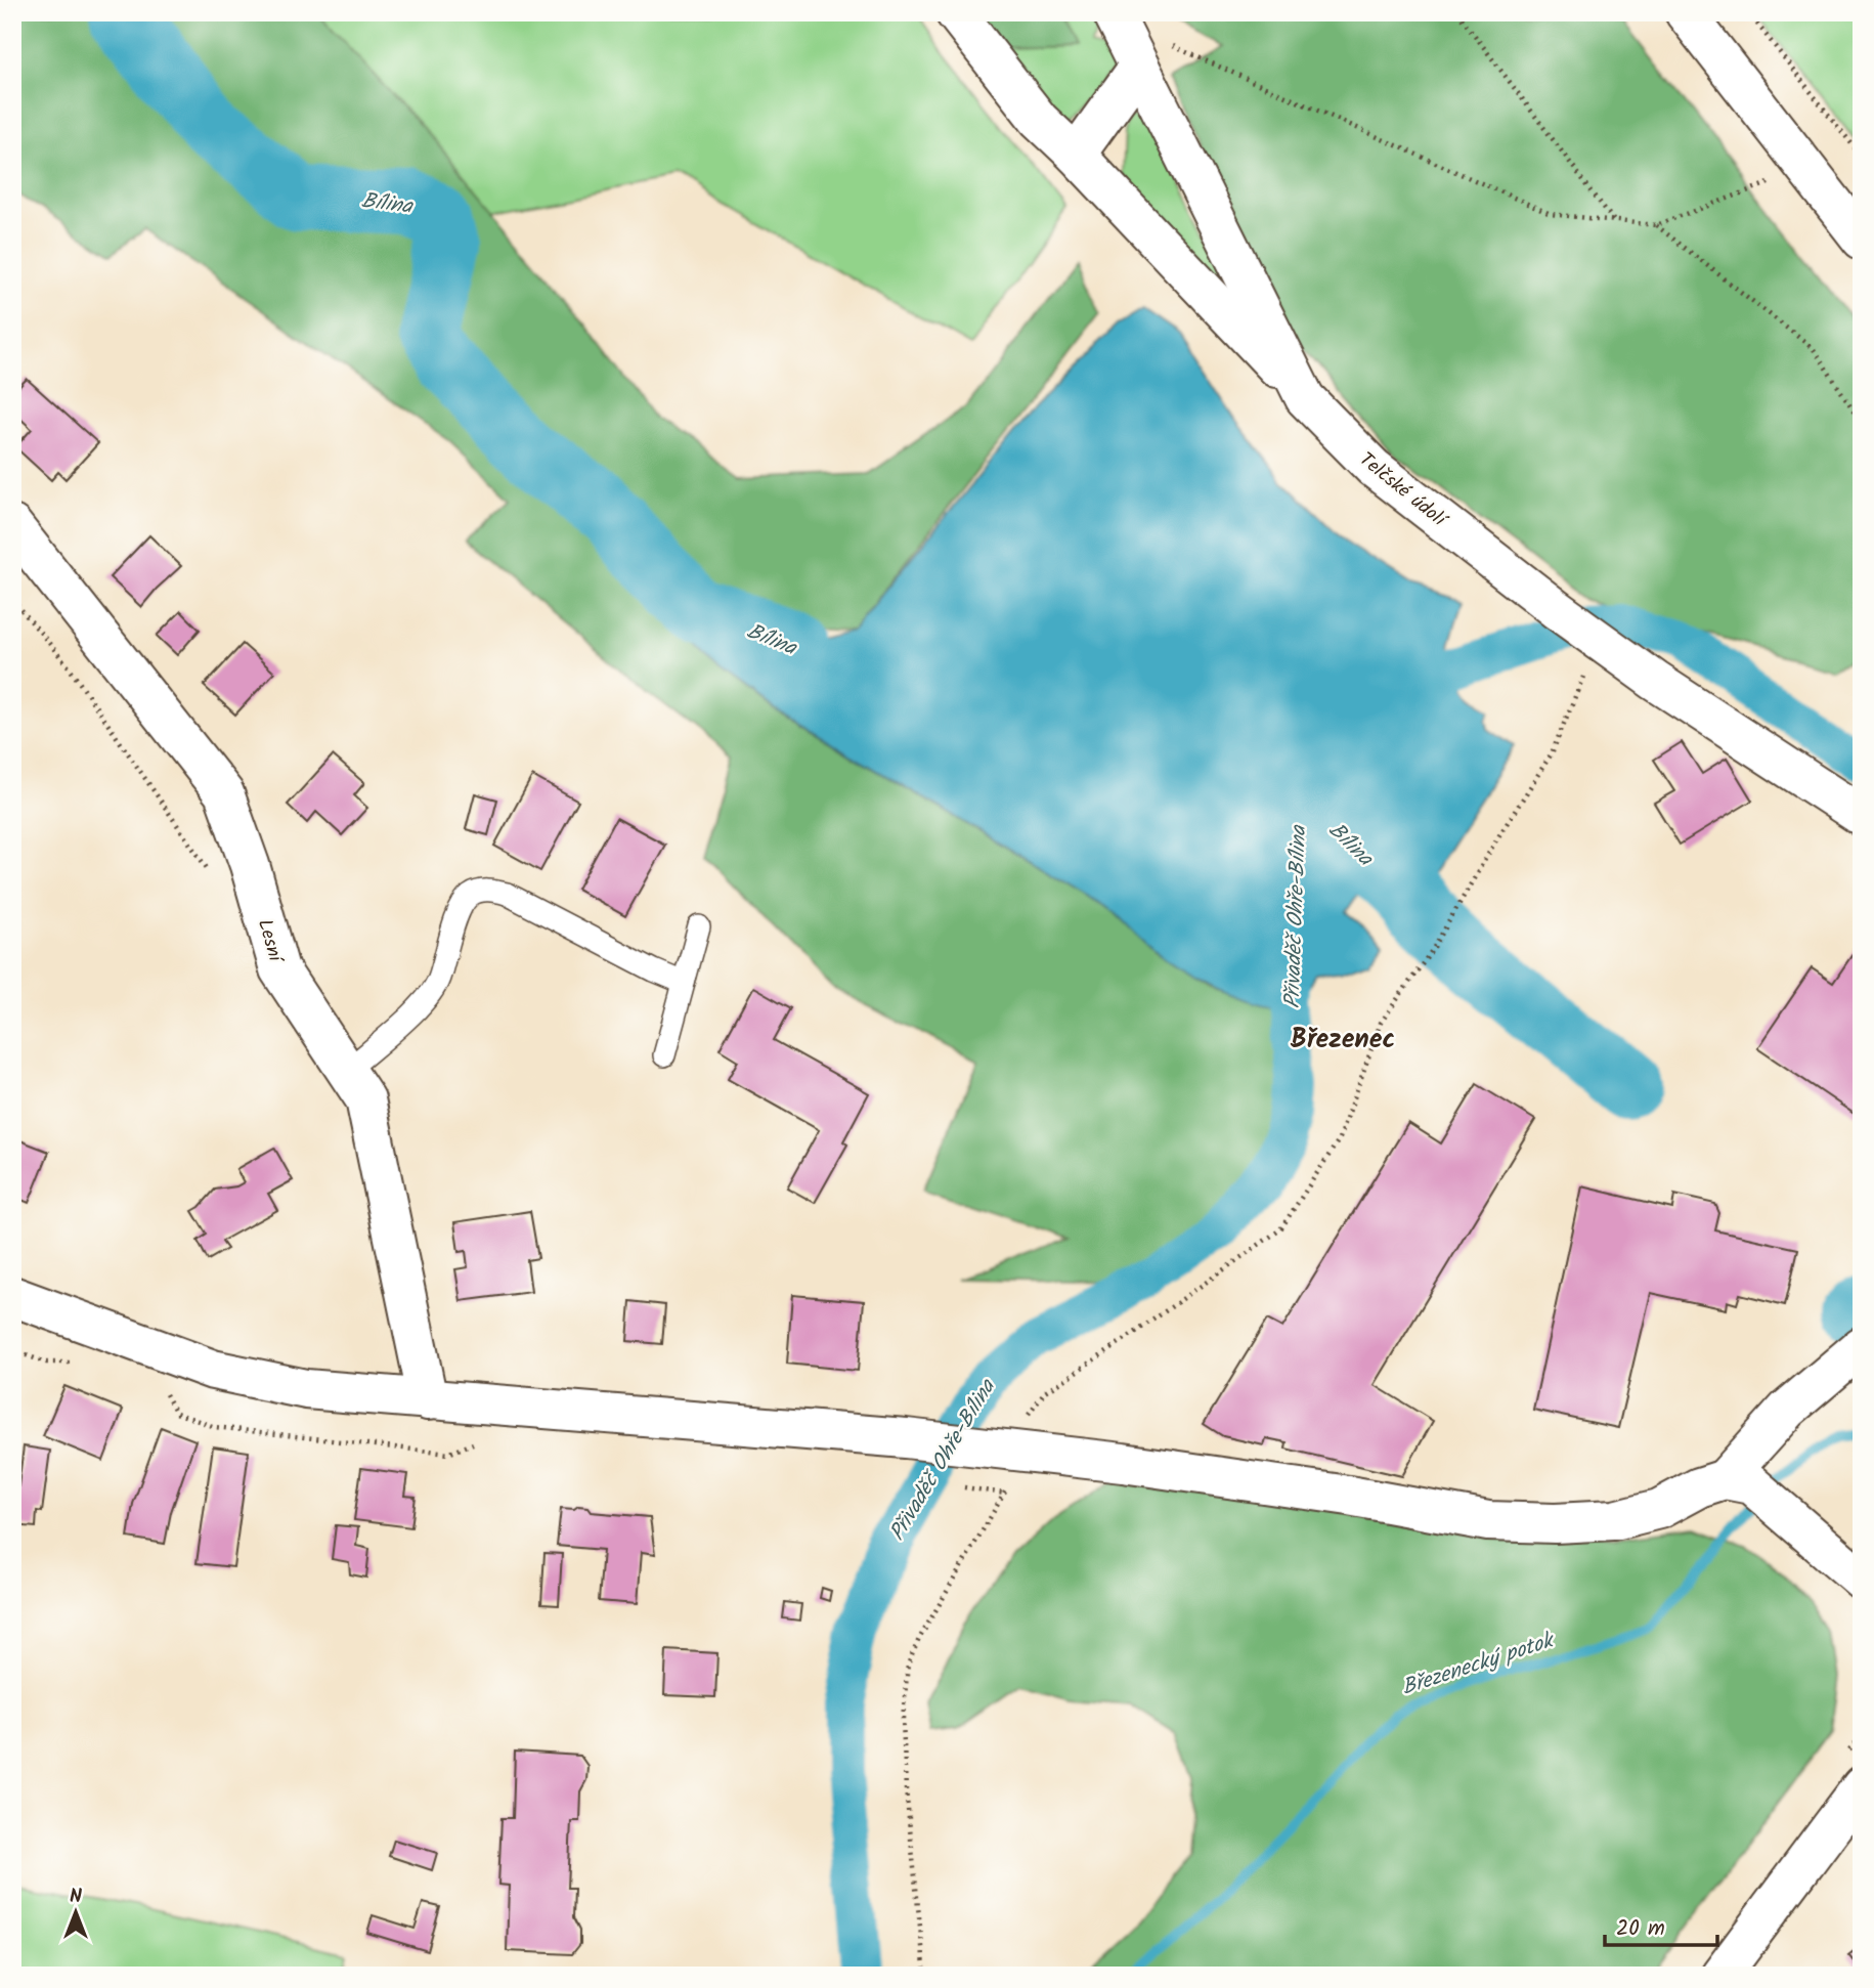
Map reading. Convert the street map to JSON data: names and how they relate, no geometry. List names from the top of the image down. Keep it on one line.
{"streets":{"street":["Telčské údolí","Lesní"]},"districts":["Březenec"],"water":["Bílina","Přivaděč Ohře-Bílina","Březenecký potok"],"scale_bar":"20 m","north":"top"}
